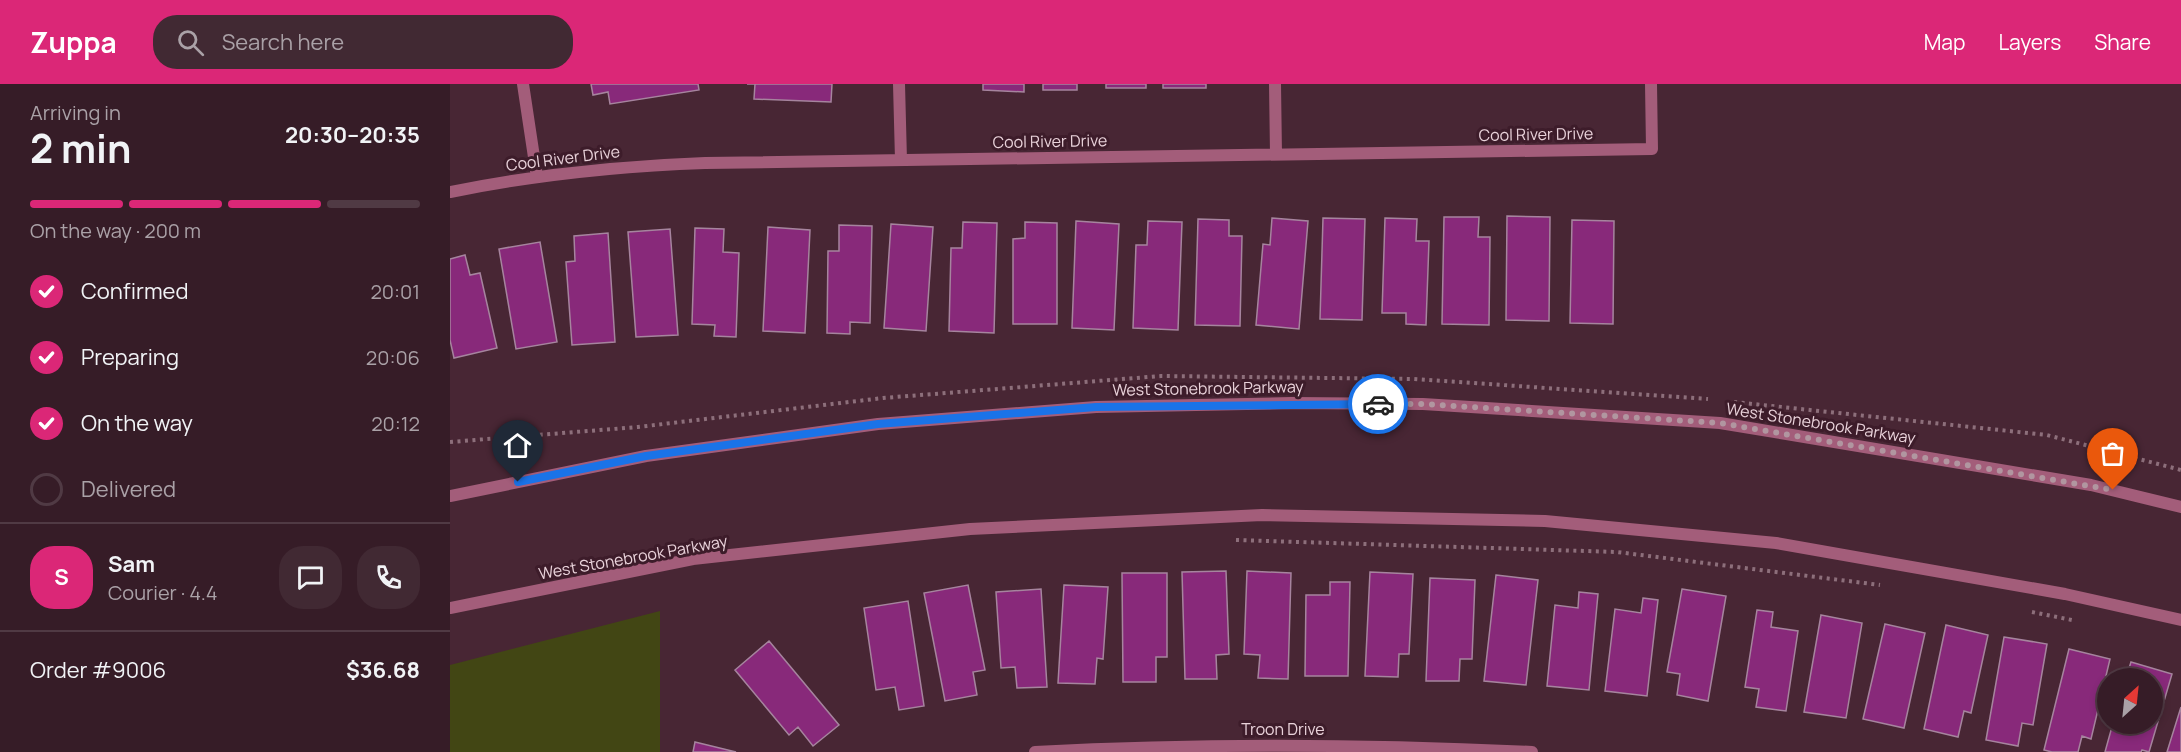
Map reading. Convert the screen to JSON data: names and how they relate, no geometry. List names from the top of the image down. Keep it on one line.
{"streets":{"street":["Cool River Drive","West Stonebrook Parkway","Troon Drive"]},"north":"top right","page":{"header":"Zuppa","search":"Search here","nav":["Map","Layers","Share"],"heading":["2 min","Arriving in","20:30–20:35"],"panel":["Sam","Courier · 4.4","Order #9006","$36.68"],"bar":"On the way · 200 m","list":[["Confirmed","20:01"],["Preparing","20:06"],["On the way","20:12"],"Delivered"],"round":"S"}}
